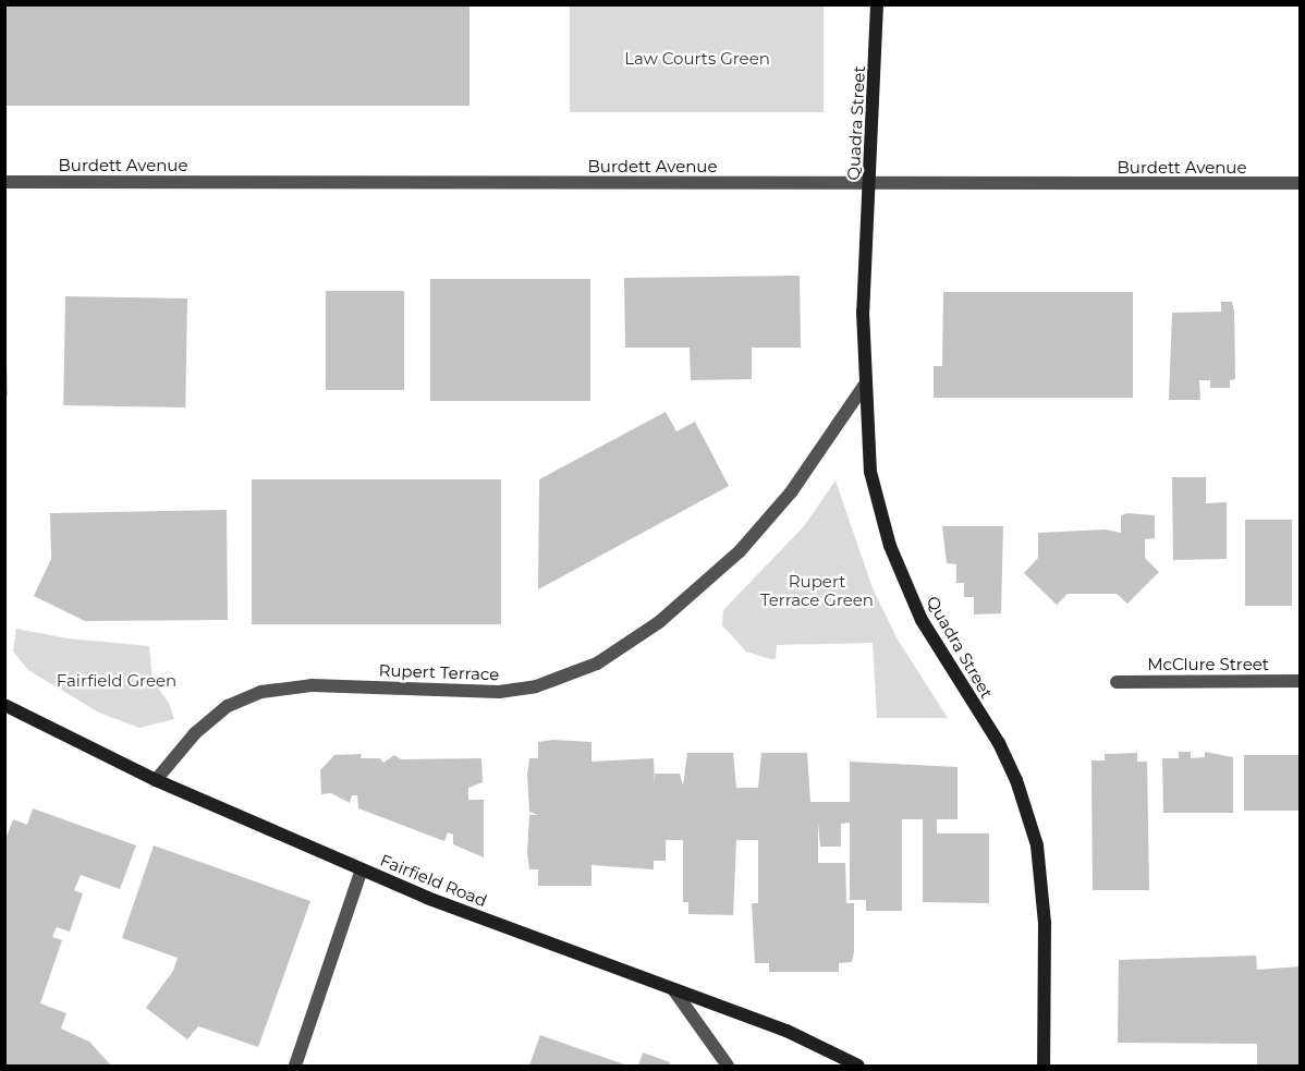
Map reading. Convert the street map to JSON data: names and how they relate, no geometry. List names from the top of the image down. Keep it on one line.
{"streets":{"main road":["Quadra Street","Fairfield Road"],"street":["Burdett Avenue","McClure Street","Rupert Terrace"]},"crossings":[["Quadra Street","Burdett Avenue"],["Quadra Street","Rupert Terrace"],["Rupert Terrace","Fairfield Road"]],"parks":["Law Courts Green","Rupert Terrace Green","Fairfield Green"]}
